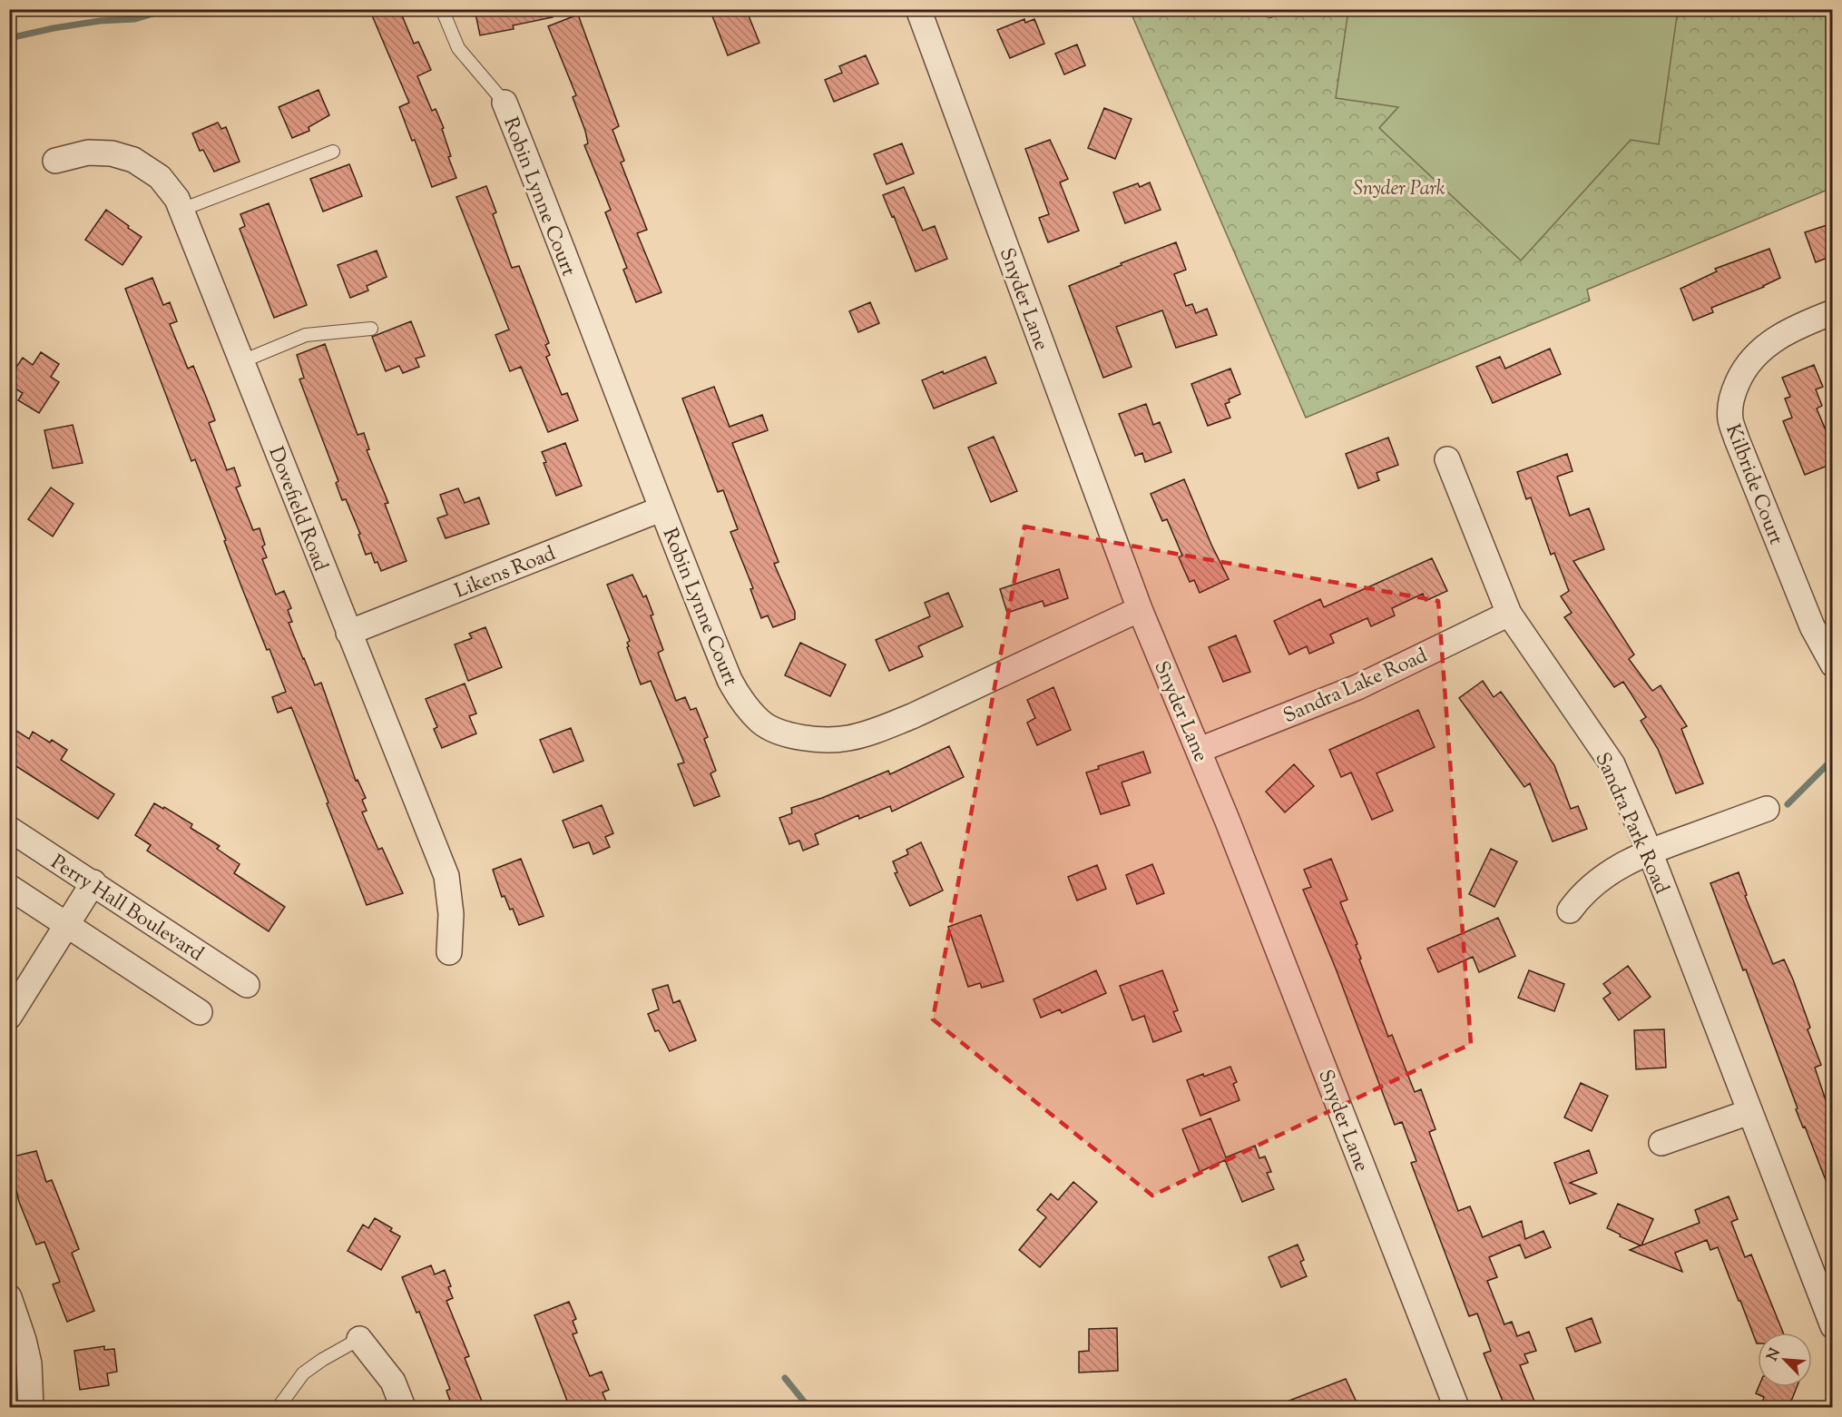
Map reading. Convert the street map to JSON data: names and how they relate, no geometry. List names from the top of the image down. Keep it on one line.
{"streets":{"street":["Robin Lynne Court","Snyder Lane","Kilbride Court","Dovefield Road","Likens Road","Sandra Lake Road","Sandra Park Road","Perry Hall Boulevard"]},"crossings":[["Robin Lynne Court","Snyder Lane"],["Robin Lynne Court","Likens Road"],["Snyder Lane","Sandra Lake Road"],["Dovefield Road","Likens Road"],["Sandra Lake Road","Sandra Park Road"]],"parks":["Snyder Park"],"north":"top left"}
